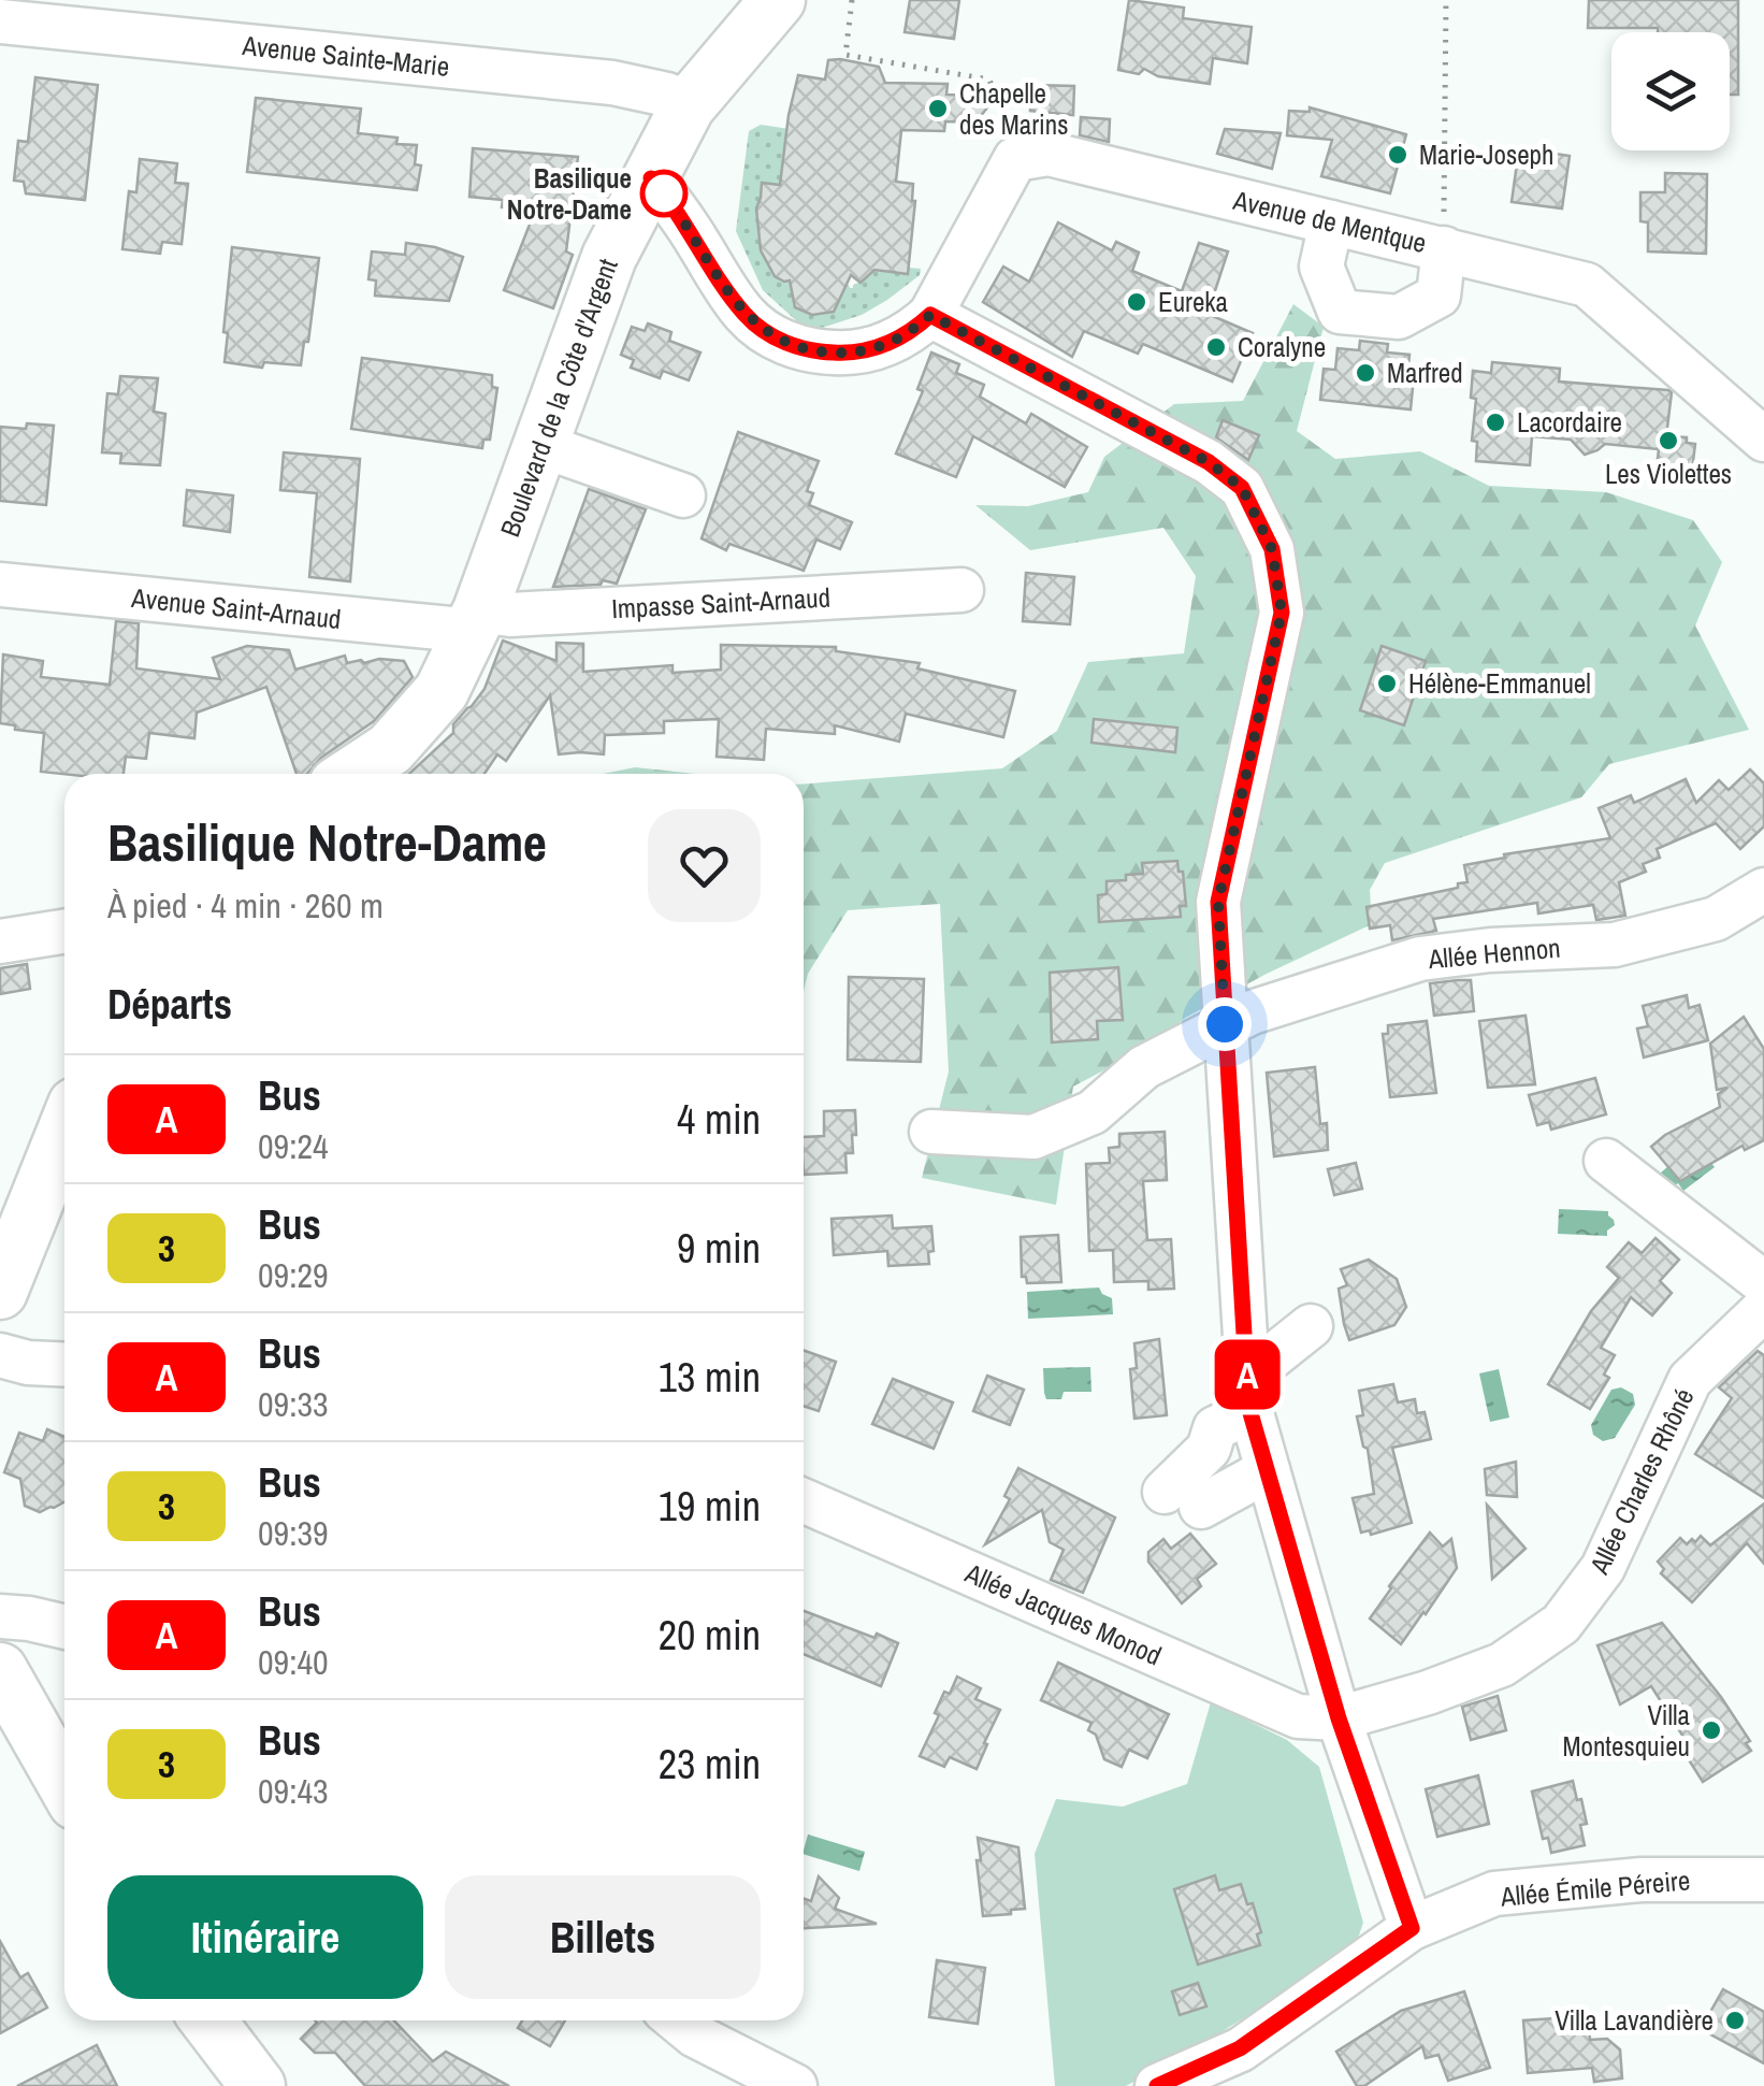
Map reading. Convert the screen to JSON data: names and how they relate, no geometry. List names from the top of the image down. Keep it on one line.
{"streets":{"main road":["Boulevard de la Côte d'Argent"],"street":["Avenue Sainte-Marie","Avenue de Mentque","Impasse Saint-Arnaud","Avenue Saint-Arnaud","Allée Hennon","Allée Charles Rhôné","Allée Jacques Monod","Allée Émile Péreire"]},"crossings":[["Avenue Sainte-Marie","Boulevard de la Côte d'Argent"],["Boulevard de la Côte d'Argent","Impasse Saint-Arnaud"],["Boulevard de la Côte d'Argent","Avenue Saint-Arnaud"],["Impasse Saint-Arnaud","Avenue Saint-Arnaud"],["Allée Charles Rhôné","Allée Jacques Monod"]],"places":["Chapelle des Marins","Marie-Joseph","Basilique Notre-Dame","Eureka","Coralyne","Marfred","Lacordaire","Les Violettes","Hélène-Emmanuel","Villa Montesquieu","Villa Lavandière"],"lines":["bus line A"],"page":{"on_map":"A","heading":[["Basilique Notre-Dame","À pied · 4 min · 260 m"],"Départs"],"list":[{"mark":"A","name":"Bus","note":"09:24","value":"4 min"},{"mark":"3","name":"Bus","note":"09:29","value":"9 min"},{"mark":"A","name":"Bus","note":"09:33","value":"13 min"},{"mark":"3","name":"Bus","note":"09:39","value":"19 min"},{"mark":"A","name":"Bus","note":"09:40","value":"20 min"},{"mark":"3","name":"Bus","note":"09:43","value":"23 min"}],"buttons":["Itinéraire","Billets"]}}
